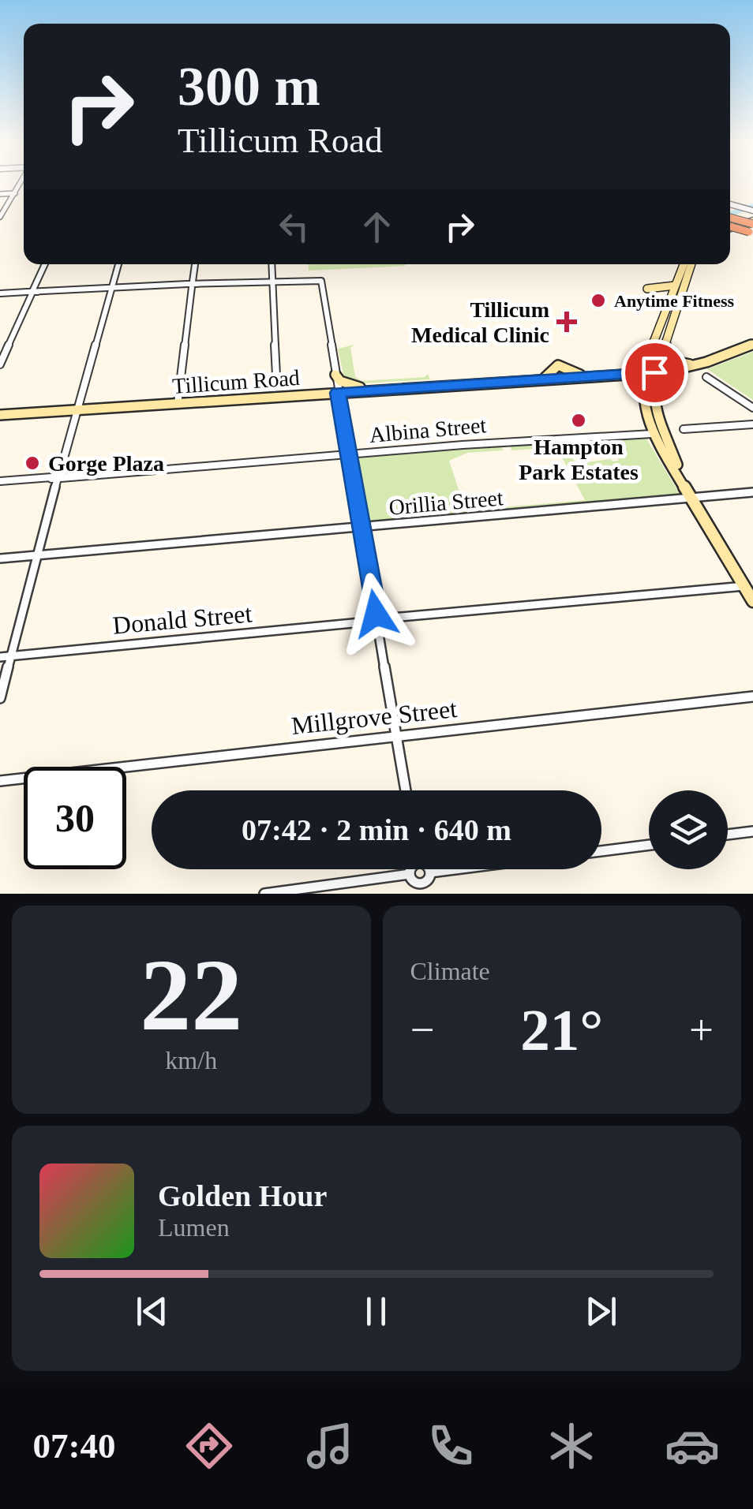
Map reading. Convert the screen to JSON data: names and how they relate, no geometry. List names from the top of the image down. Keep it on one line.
{"streets":{"main road":["Tillicum Road"],"street":["Albina Street","Orillia Street","Donald Street","Millgrove Street"]},"places":{"other":["Anytime Fitness","Hampton Park Estates","Gorge Plaza"],"health":["Tillicum Medical Clinic"]},"page":{"turn":["300 m","Tillicum Road"],"limit":"30","trip":"07:42 · 2 min · 640 m","tile":[["22","km/h"],"Climate"],"heat":["−","21°","+"],"song":["Golden Hour","Lumen"],"tabs":"07:40"}}
